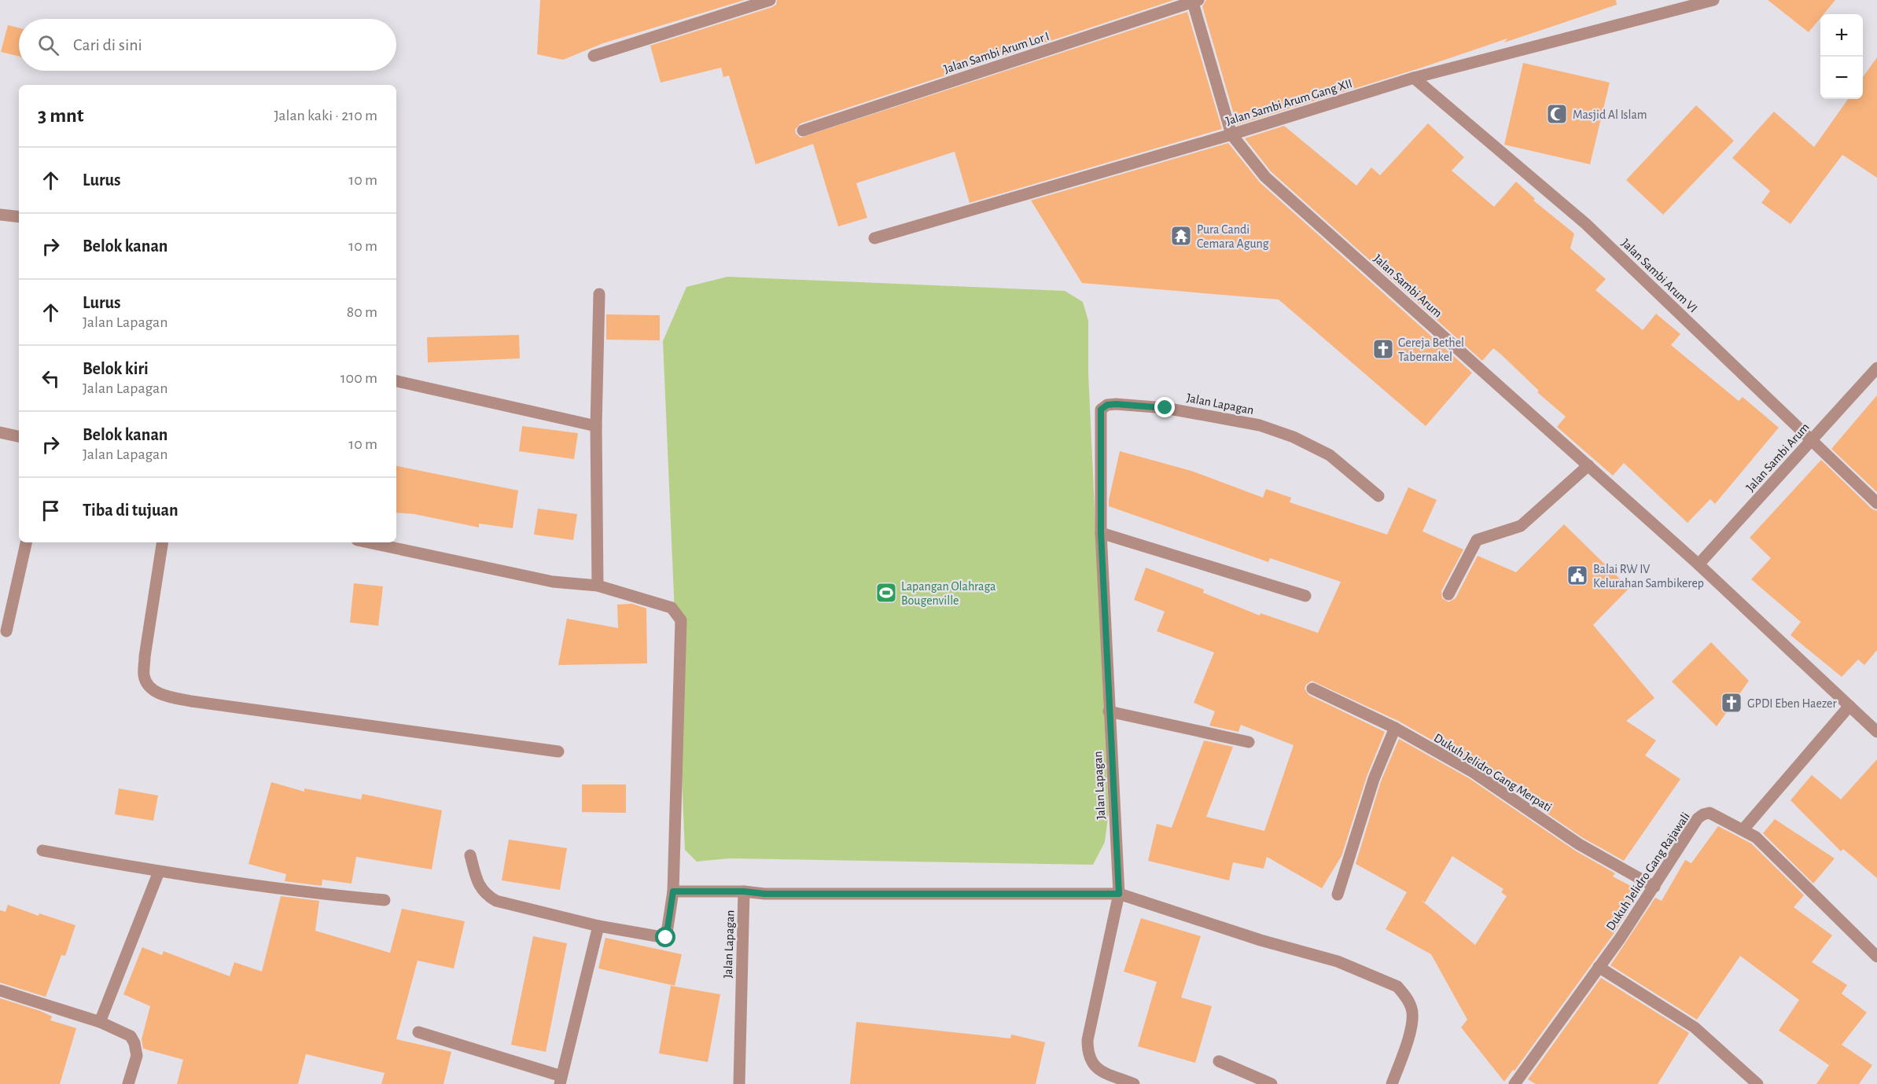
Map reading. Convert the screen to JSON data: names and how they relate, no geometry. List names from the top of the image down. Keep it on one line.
{"streets":{"street":["Jalan Sambi Arum Lor I","Jalan Sambi Arum Gang XII","Jalan Sambi Arum VI","Jalan Sambi Arum","Jalan Lapagan","Dukuh Jelidro Gang Merpati","Dukuh Jelidro Gang Rajawali"]},"crossings":[["Jalan Sambi Arum Lor I","Jalan Sambi Arum"],["Jalan Sambi Arum Gang XII","Jalan Sambi Arum VI"],["Jalan Sambi Arum Gang XII","Jalan Sambi Arum"],["Jalan Sambi Arum VI","Jalan Sambi Arum"],["Dukuh Jelidro Gang Merpati","Dukuh Jelidro Gang Rajawali"]],"places":{"mosque":["Masjid Al Islam"],"temple":["Pura Candi Cemara Agung"],"church":["Gereja Bethel Tabernakel","GPDI Eben Haezer"],"public building":["Balai RW IV Kelurahan Sambikerep"],"sports":["Lapangan Olahraga Bougenville"]},"page":{"map_buttons":["+","−"],"search":"Cari di sini","heading":["3 mnt","Jalan kaki · 210 m"],"list":[["Lurus","10 m"],["Belok kanan","10 m"],["Lurus","Jalan Lapagan","80 m"],["Belok kiri","Jalan Lapagan","100 m"],["Belok kanan","Jalan Lapagan","10 m"],"Tiba di tujuan"]}}
